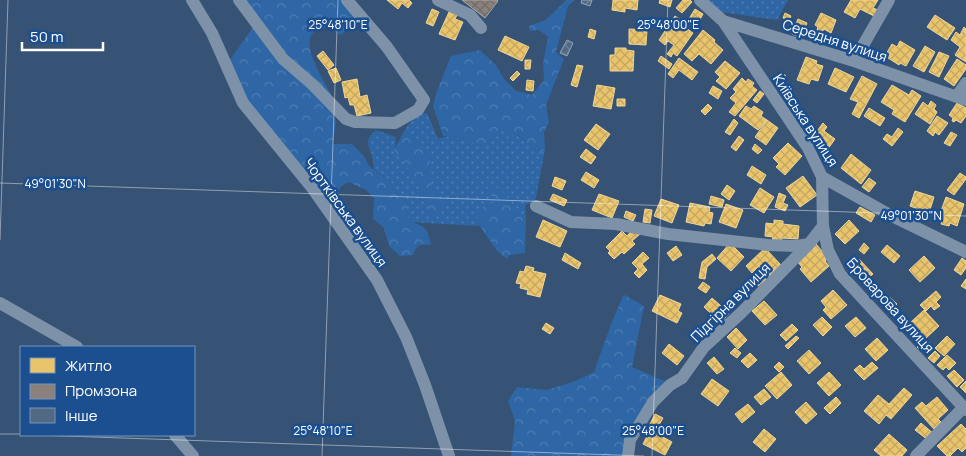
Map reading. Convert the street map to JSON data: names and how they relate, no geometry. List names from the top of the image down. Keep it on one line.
{"streets":{"street":["Середня вулиця","Київська вулиця","Чортківська вулиця","Підгірна вулиця","Броварова вулиця"]},"crossings":[["Середня вулиця","Київська вулиця"],["Київська вулиця","Броварова вулиця"],["Підгірна вулиця","Броварова вулиця"]],"legend":["Житло","Промзона","Інше"],"scale_bar":"50 m","coordinates":["25°48'10\"E","25°48'00\"E","49°01'30\"N"]}
